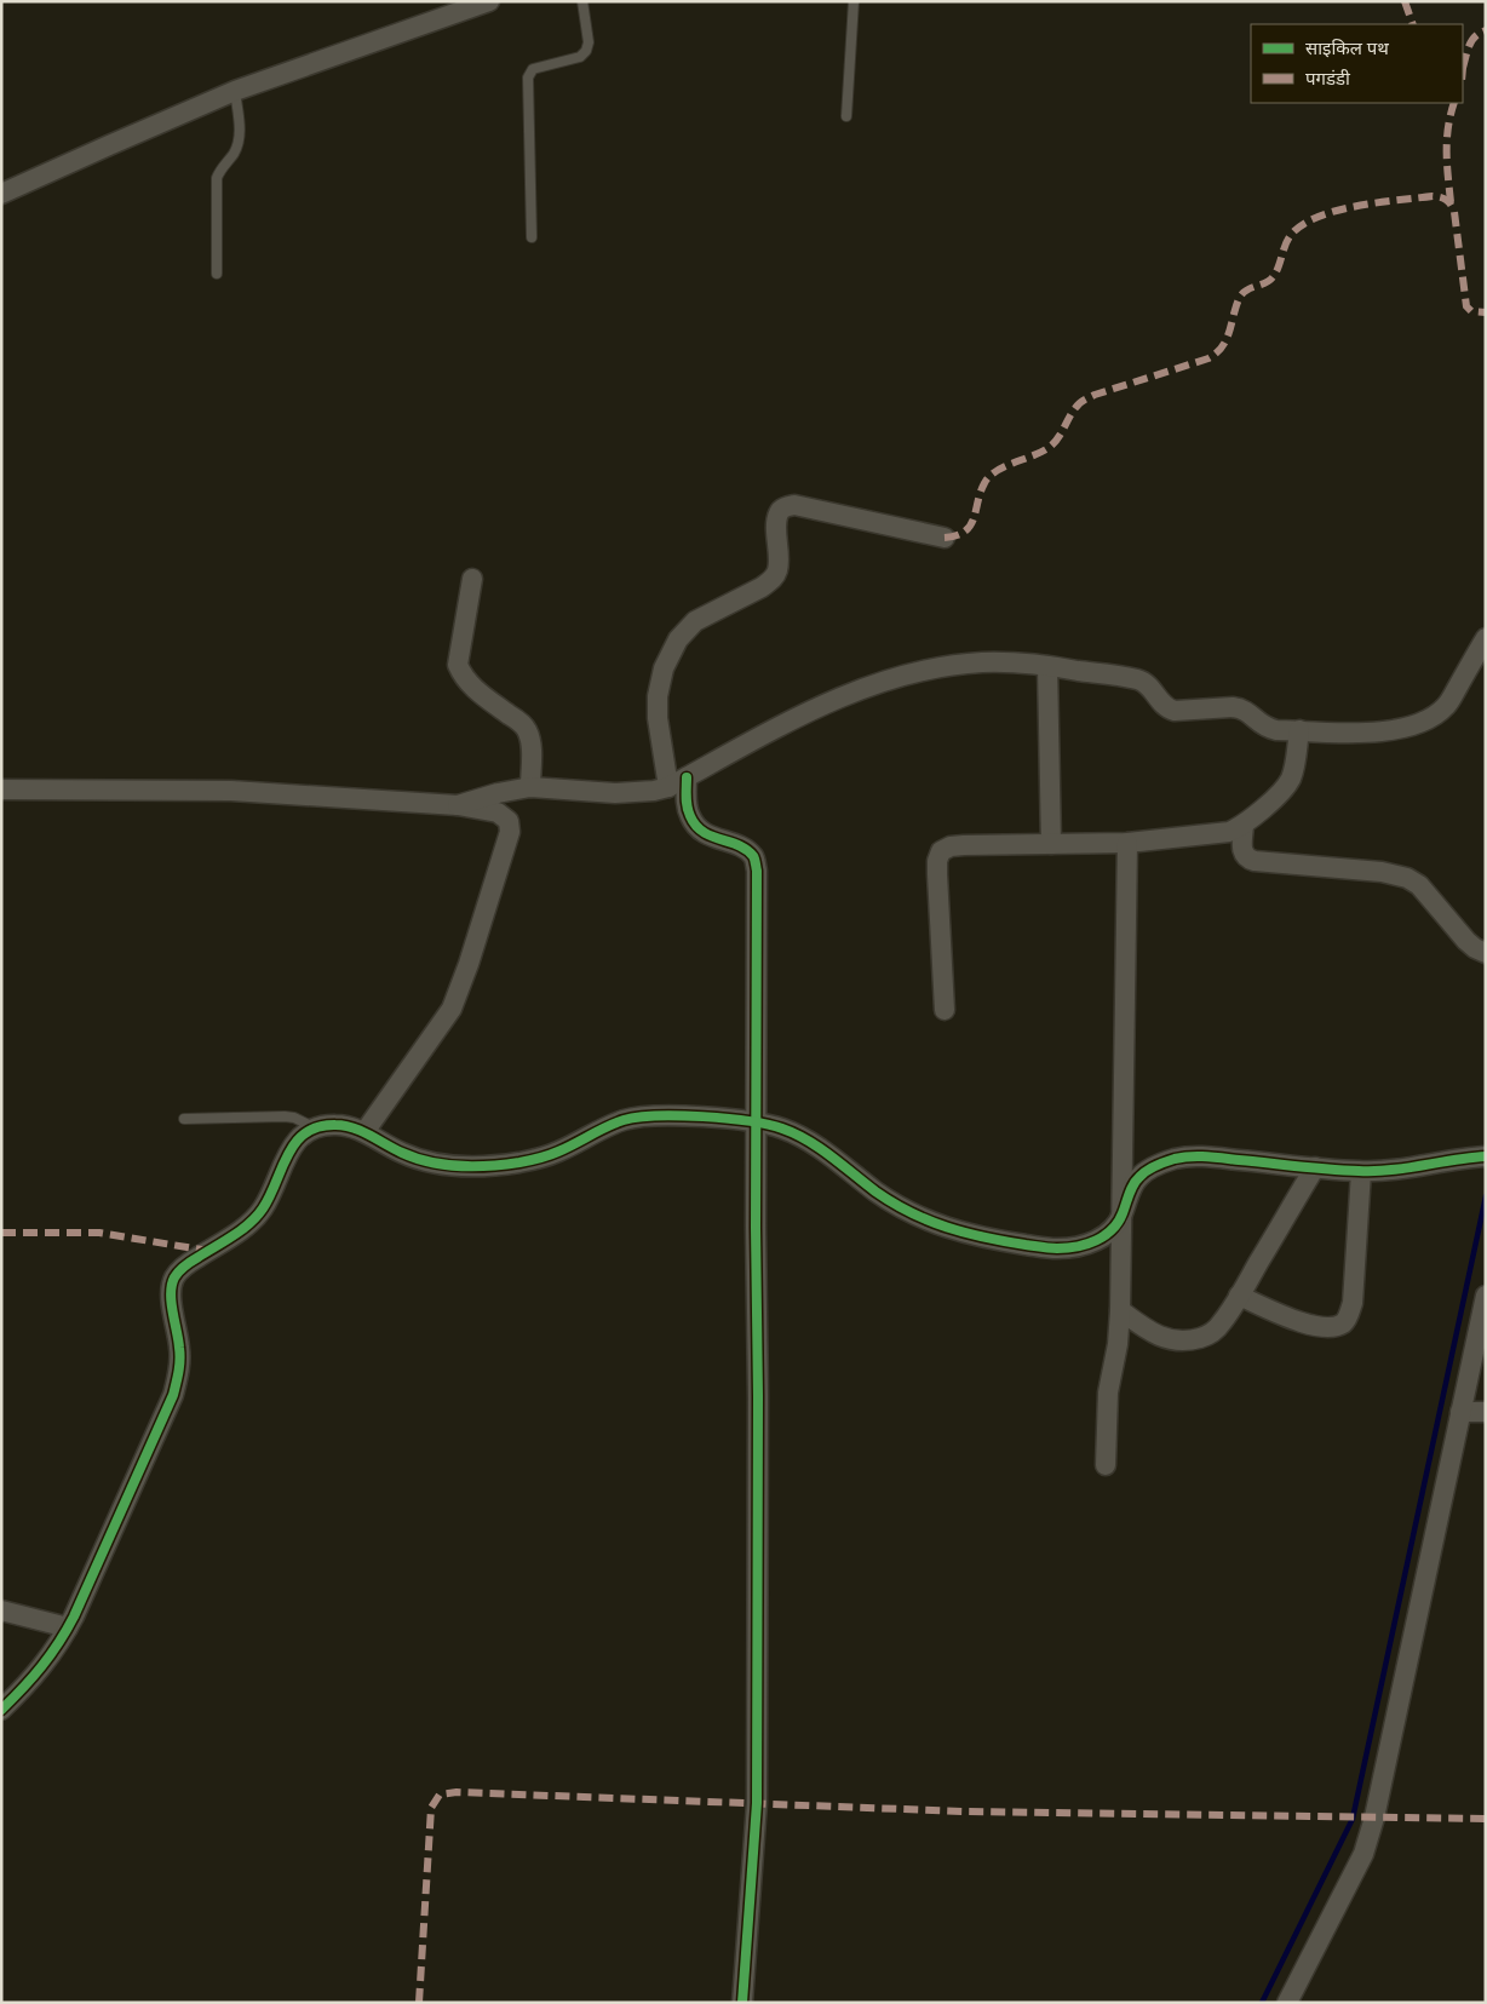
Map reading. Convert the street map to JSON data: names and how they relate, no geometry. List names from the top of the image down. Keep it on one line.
{"legend":["साइकिल पथ","पगडंडी"]}
